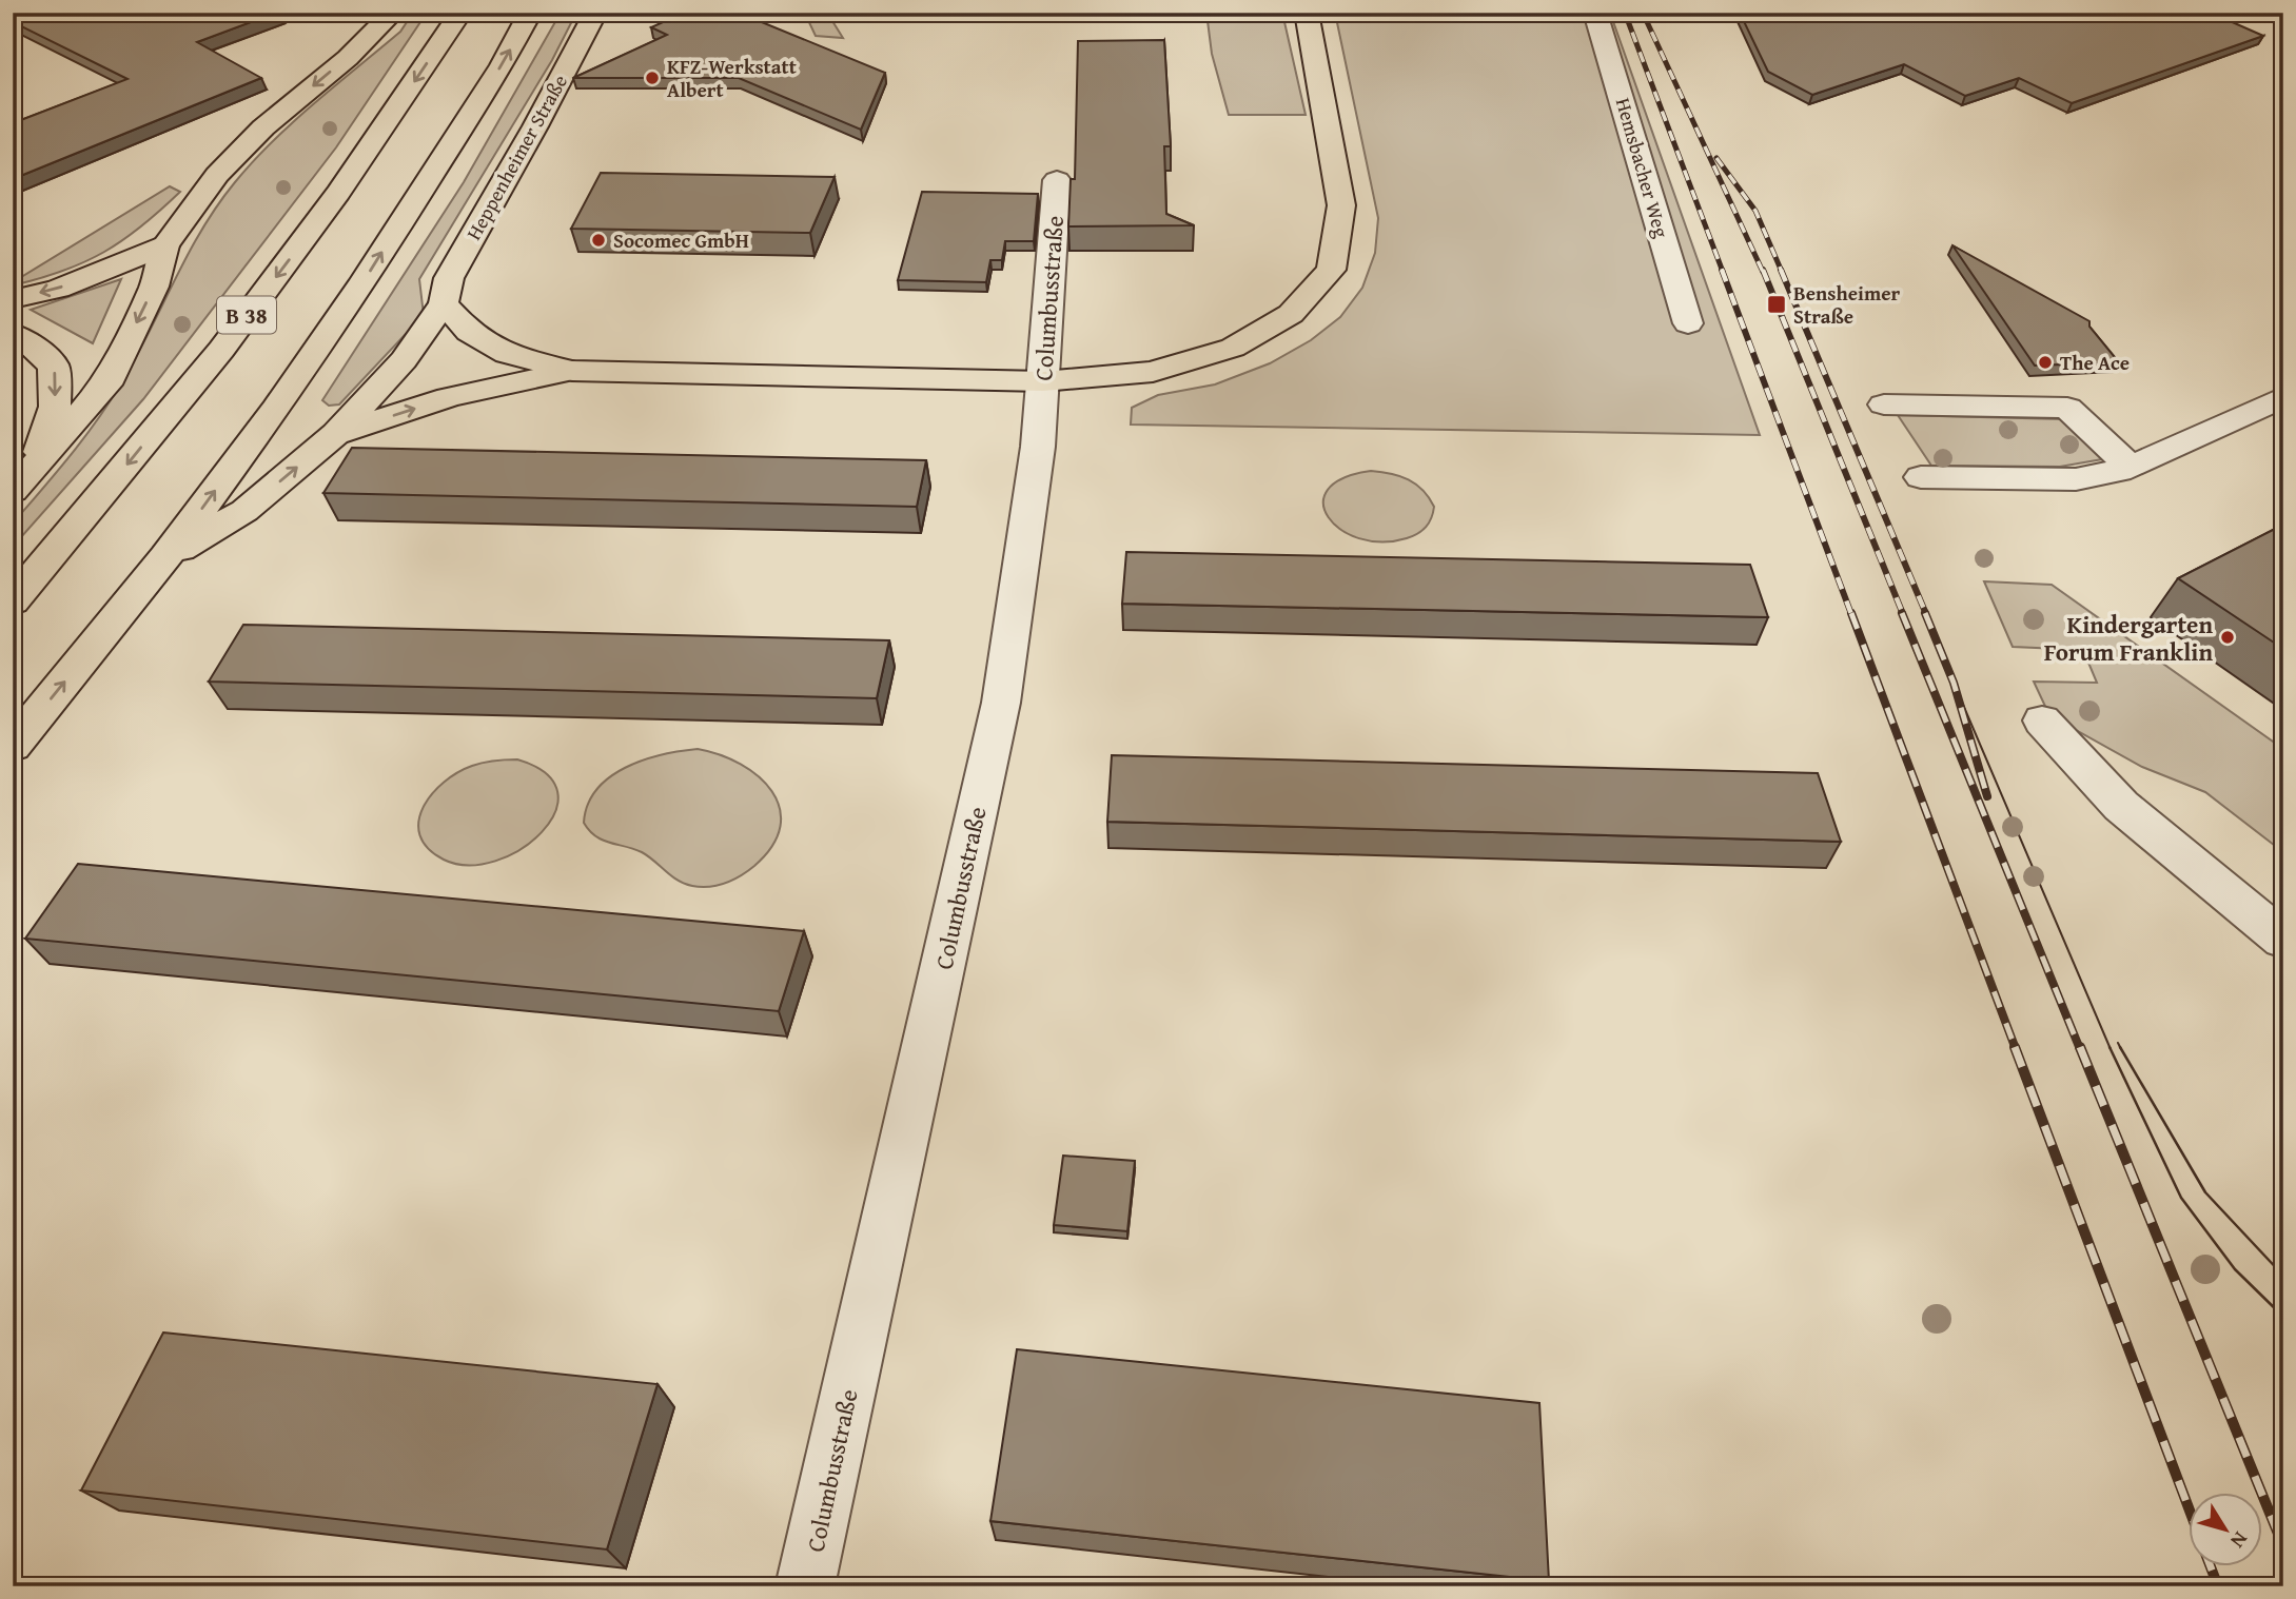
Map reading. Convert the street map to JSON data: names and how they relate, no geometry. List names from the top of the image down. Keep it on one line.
{"streets":{"main road":["Heppenheimer Straße","B 38"],"street":["Hemsbacher Weg","Columbusstraße"]},"places":{"other":["KFZ-Werkstatt Albert","Socomec GmbH","The Ace","Kindergarten Forum Franklin"],"transit":["Bensheimer Straße"]},"north":"bottom right"}
